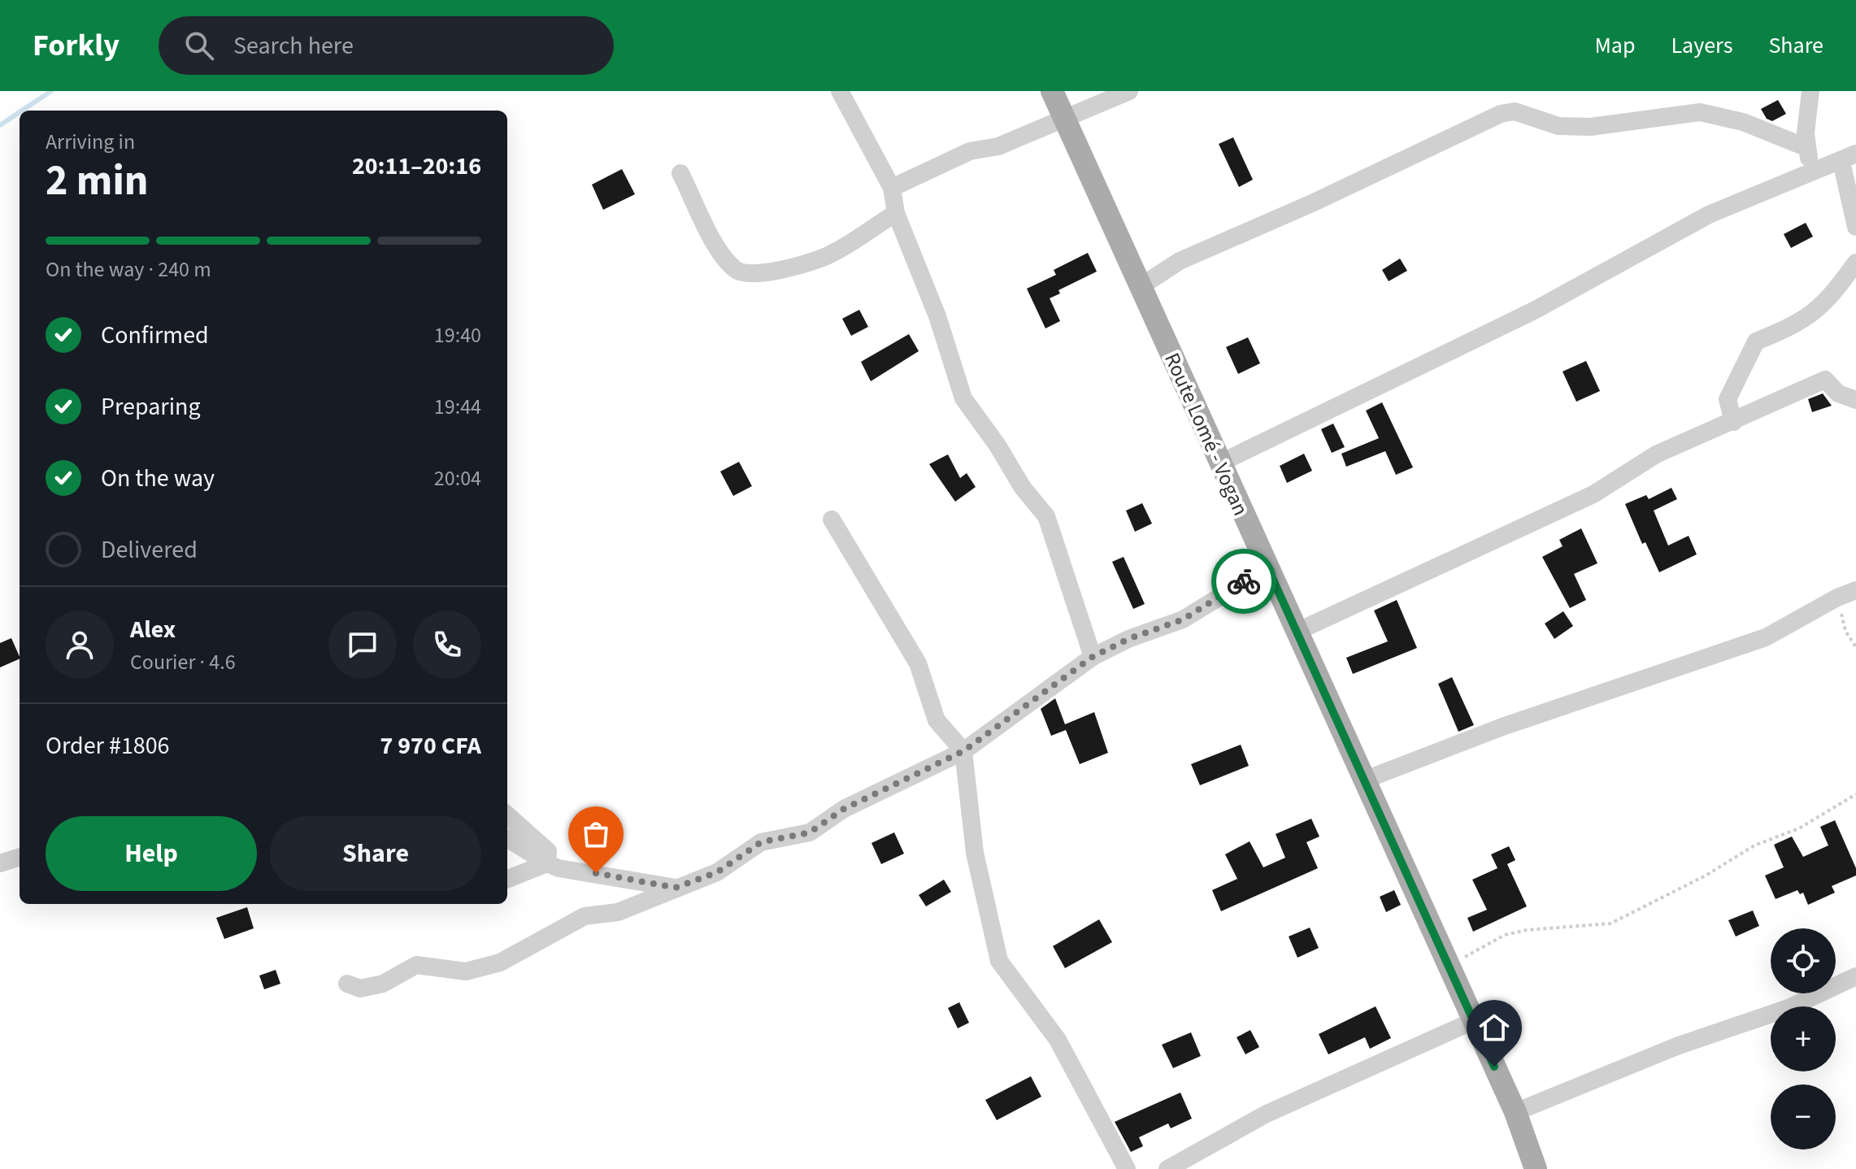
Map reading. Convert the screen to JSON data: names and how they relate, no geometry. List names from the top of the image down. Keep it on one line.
{"streets":{"main road":["Route Lomé - Vogan"]},"page":{"header":"Forkly","search":"Search here","nav":["Map","Layers","Share"],"heading":["2 min","Arriving in","20:11–20:16"],"panel":["Alex","Courier · 4.6","Order #1806","7 970 CFA"],"bar":"On the way · 240 m","list":[["Confirmed","19:40"],["Preparing","19:44"],["On the way","20:04"],"Delivered"],"buttons":["Help","Share"],"map_buttons":["+","−"]}}
